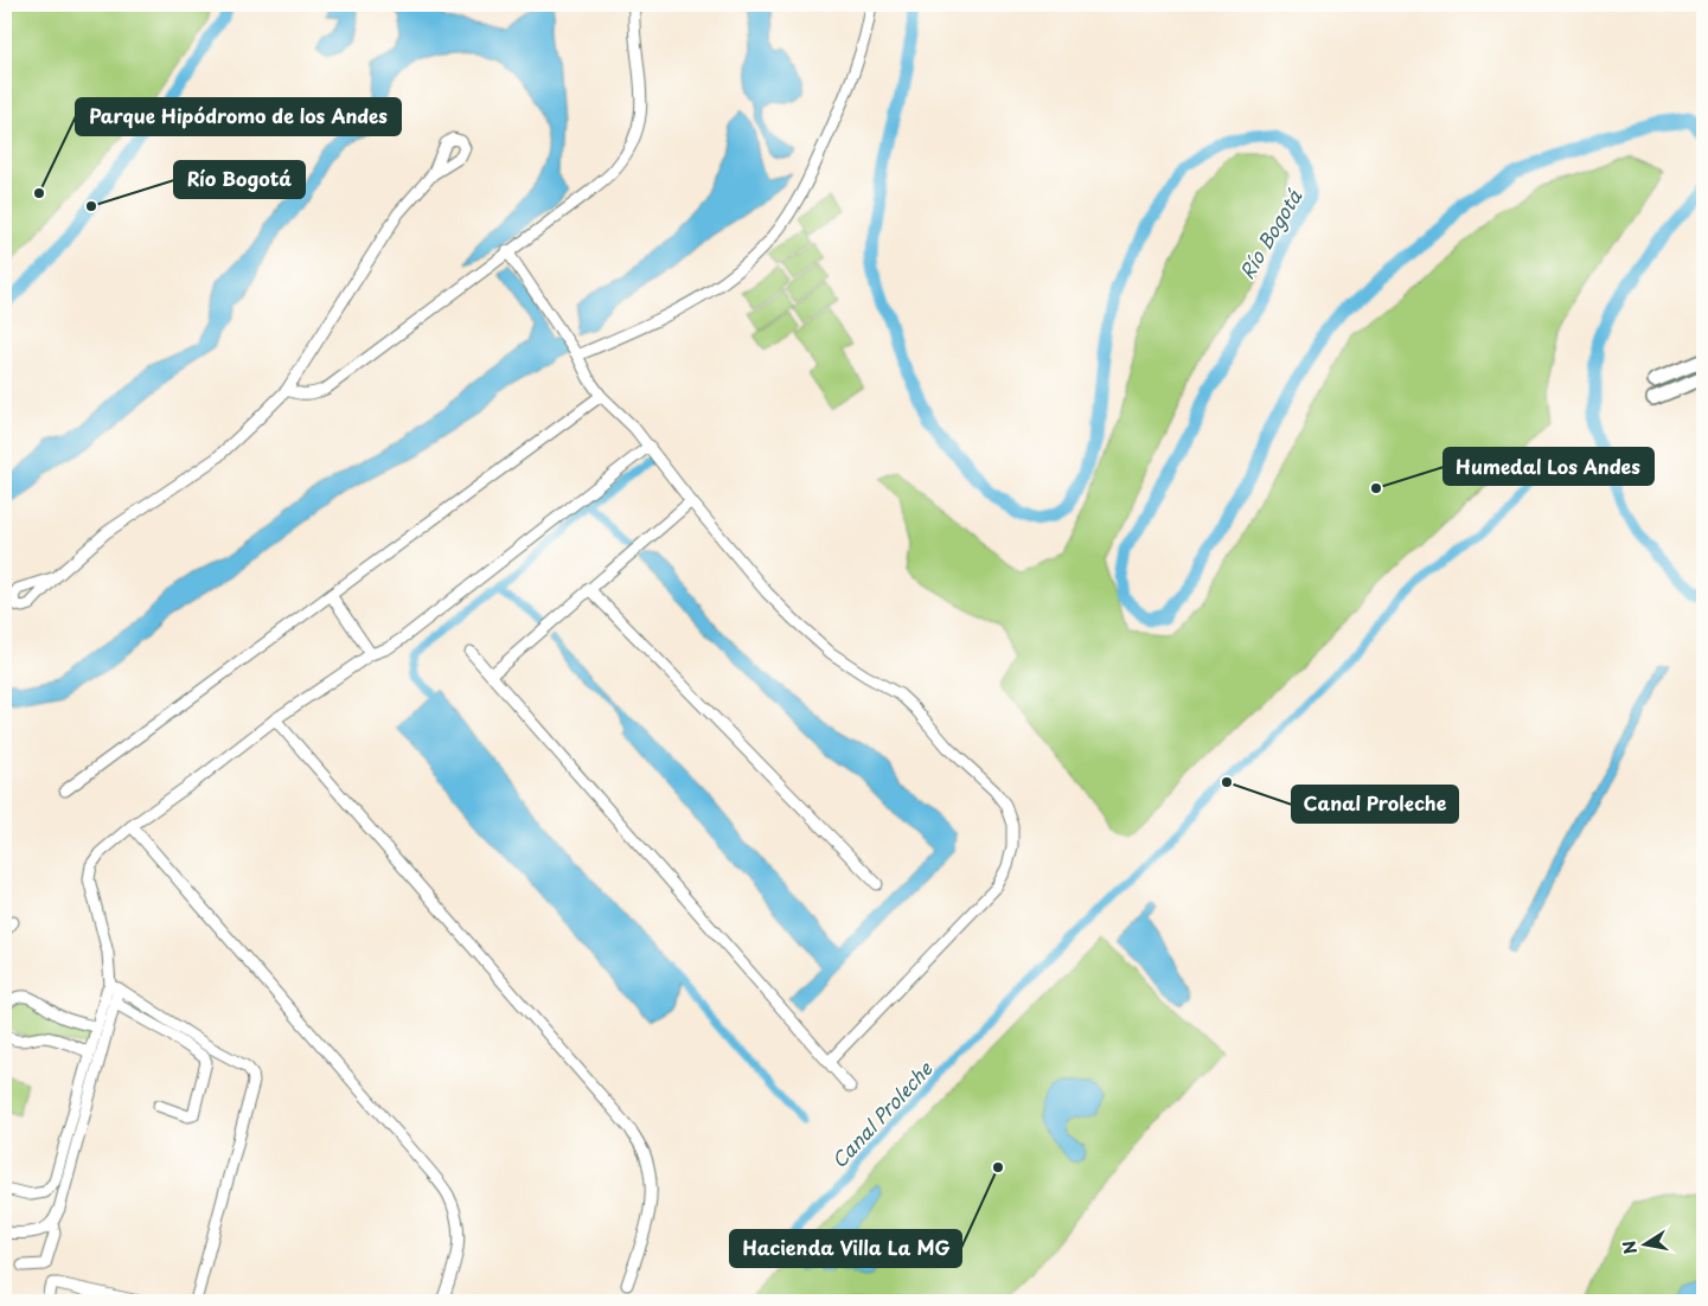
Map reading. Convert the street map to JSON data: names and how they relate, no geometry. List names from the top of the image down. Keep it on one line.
{"water":["Río Bogotá","Canal Proleche"],"places":["Parque Hipódromo de los Andes","Río Bogotá","Humedal Los Andes","Canal Proleche","Hacienda Villa La MG"],"north":"left"}
